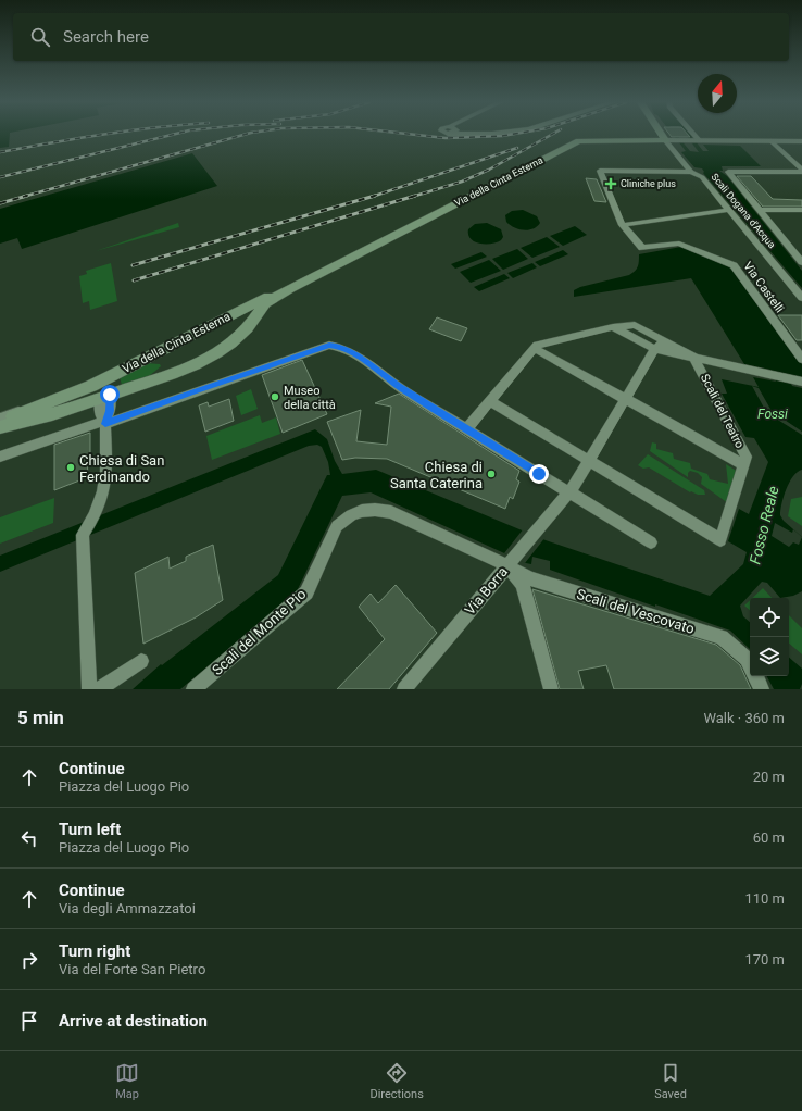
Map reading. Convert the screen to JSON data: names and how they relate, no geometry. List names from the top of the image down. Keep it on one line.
{"streets":{"main road":["Via della Cinta Esterna"],"street":["Scali Dogana d'Acqua","Via Castelli","Scali del Teatro","Via Borra","Scali del Vescovato","Scali del Monte Pio"]},"crossings":[["Via della Cinta Esterna","Scali Dogana d'Acqua"],["Scali del Teatro","Via Borra"],["Via Borra","Scali del Vescovato"],["Via Borra","Scali del Monte Pio"],["Scali del Vescovato","Scali del Monte Pio"]],"water":["Fossi","Fosso Reale"],"places":{"health":["Cliniche plus"],"other":["Museo della città","Chiesa di San Ferdinando","Chiesa di Santa Caterina"]},"north":"top","page":{"search":"Search here","heading":["5 min","Walk · 360 m"],"list":[["Continue","Piazza del Luogo Pio","20 m"],["Turn left","Piazza del Luogo Pio","60 m"],["Continue","Via degli Ammazzatoi","110 m"],["Turn right","Via del Forte San Pietro","170 m"],"Arrive at destination"],"nav":["Map","Directions","Saved"]}}
